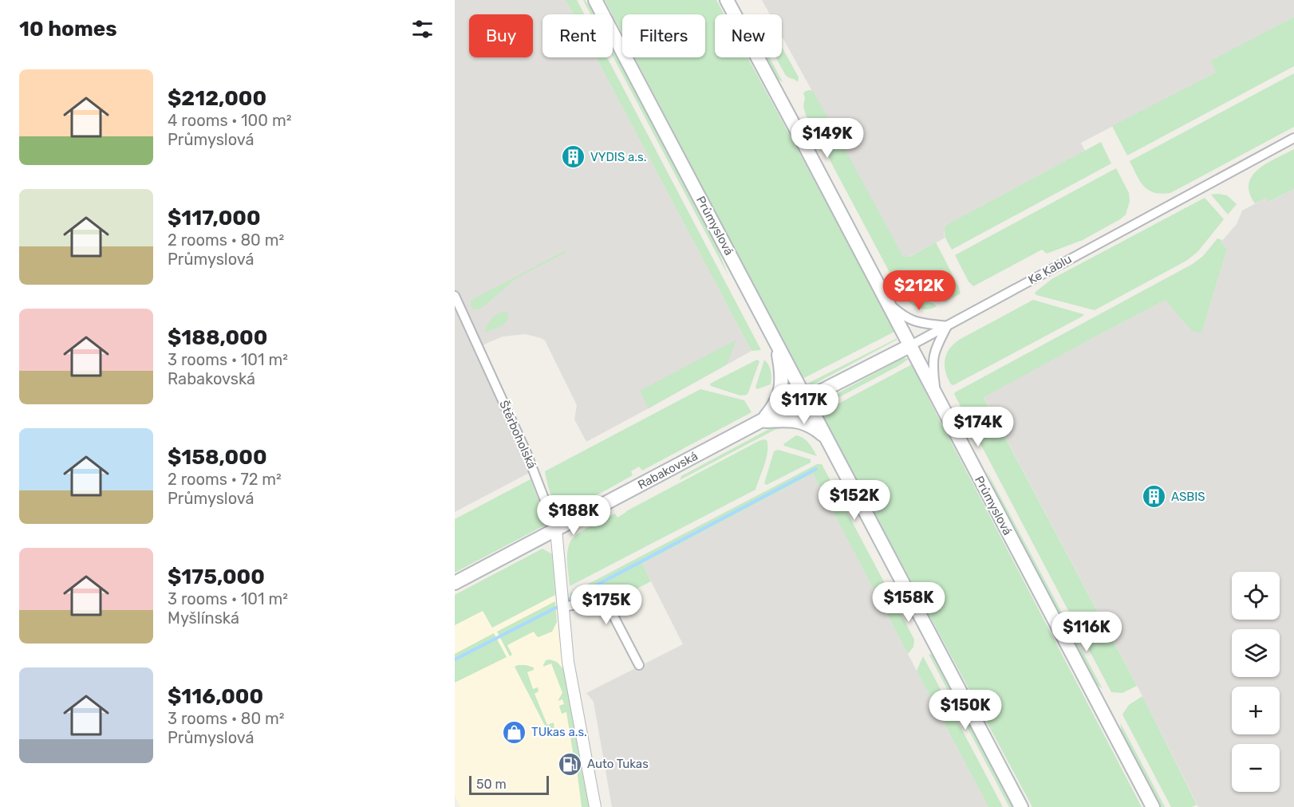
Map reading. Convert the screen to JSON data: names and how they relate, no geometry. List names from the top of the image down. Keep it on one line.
{"streets":{"main road":["Průmyslová","Ke Kablu","Rabakovská"],"street":["Štěrboholská"]},"crossings":[["Průmyslová","Ke Kablu"],["Průmyslová","Rabakovská"],["Ke Kablu","Rabakovská"],["Štěrboholská","Rabakovská"]],"places":{"building":["VYDIS a.s.","ASBIS"],"shop":["TUkas a.s."],"fuel station":["Auto Tukas"]},"scale_bar":"50 m","page":{"heading":"10 homes","chip":["Buy","Rent","Filters","New"],"list":[{"name":"$212,000","note":"4 rooms · 100 m² · Průmyslová"},{"name":"$117,000","note":"2 rooms · 80 m² · Průmyslová"},{"name":"$188,000","note":"3 rooms · 101 m² · Rabakovská"},{"name":"$158,000","note":"2 rooms · 72 m² · Průmyslová"},{"name":"$175,000","note":"3 rooms · 101 m² · Myšlínská"},{"name":"$116,000","note":"3 rooms · 80 m² · Průmyslová"}],"price":["$149K","$212K","$117K","$174K","$152K","$188K","$158K","$175K","$116K","$150K"],"map_buttons":["+","−"],"scale":"50 m"}}
